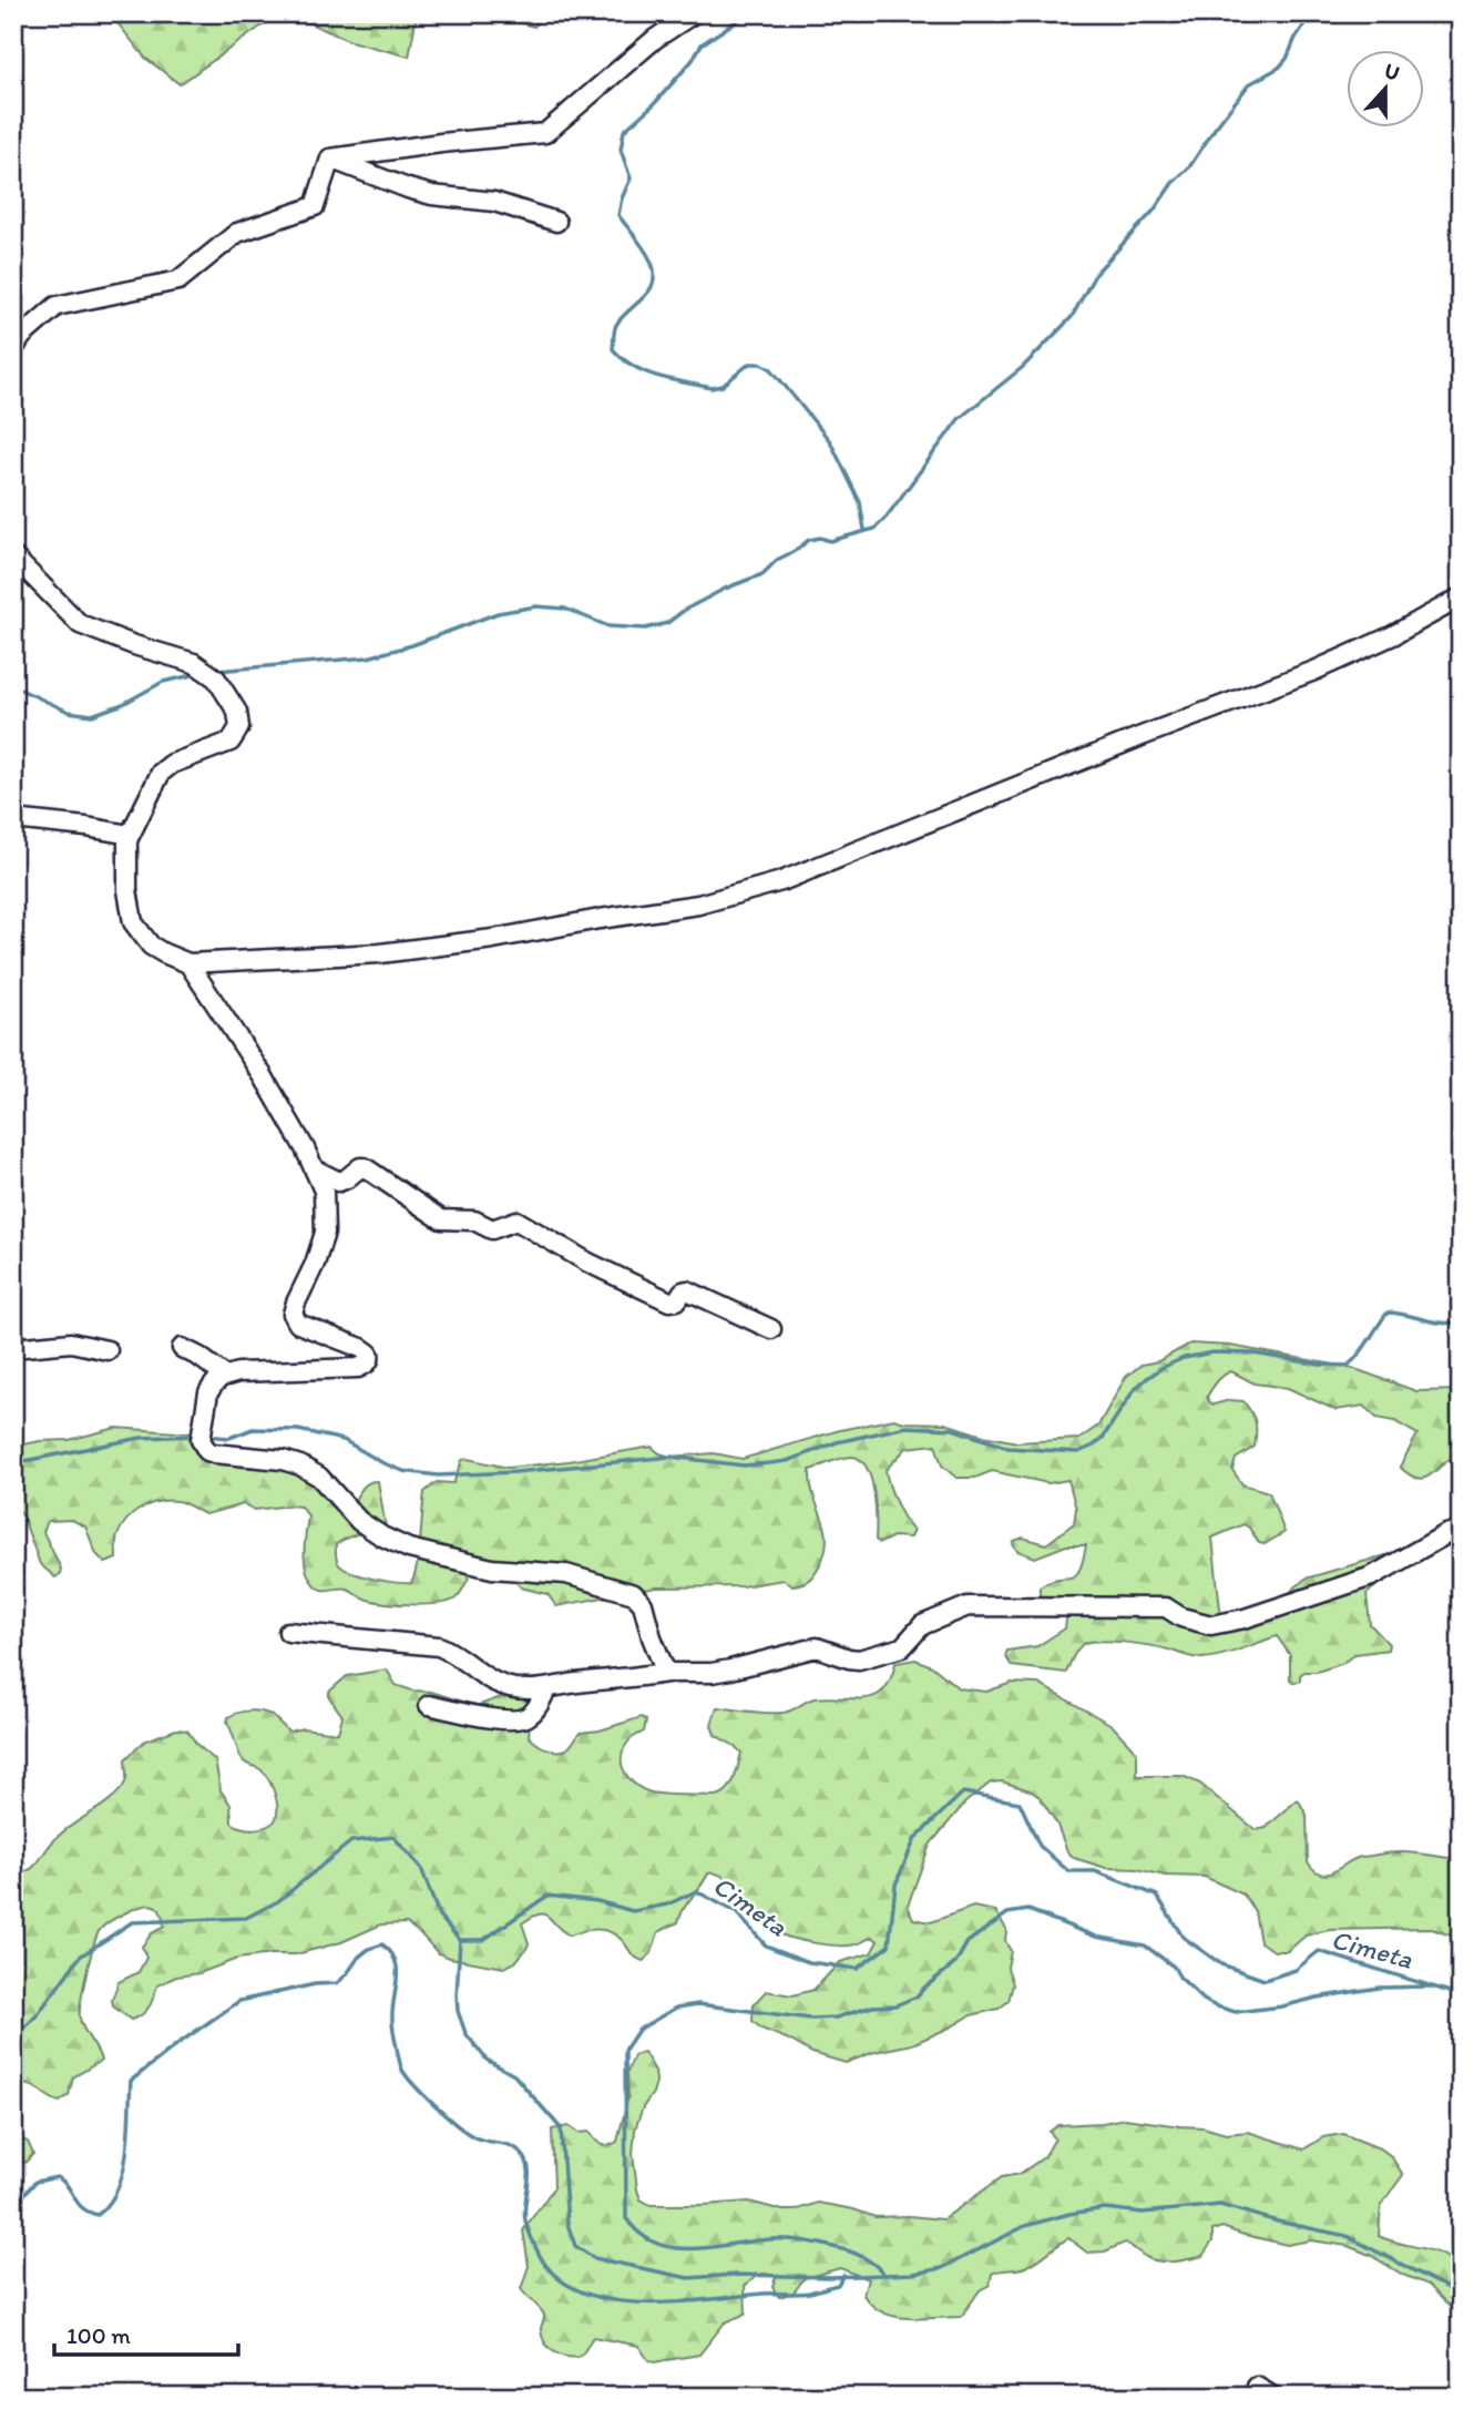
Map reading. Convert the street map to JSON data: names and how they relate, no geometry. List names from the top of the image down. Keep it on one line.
{"water":["Cimeta"],"scale_bar":"100 m","north":"top"}
